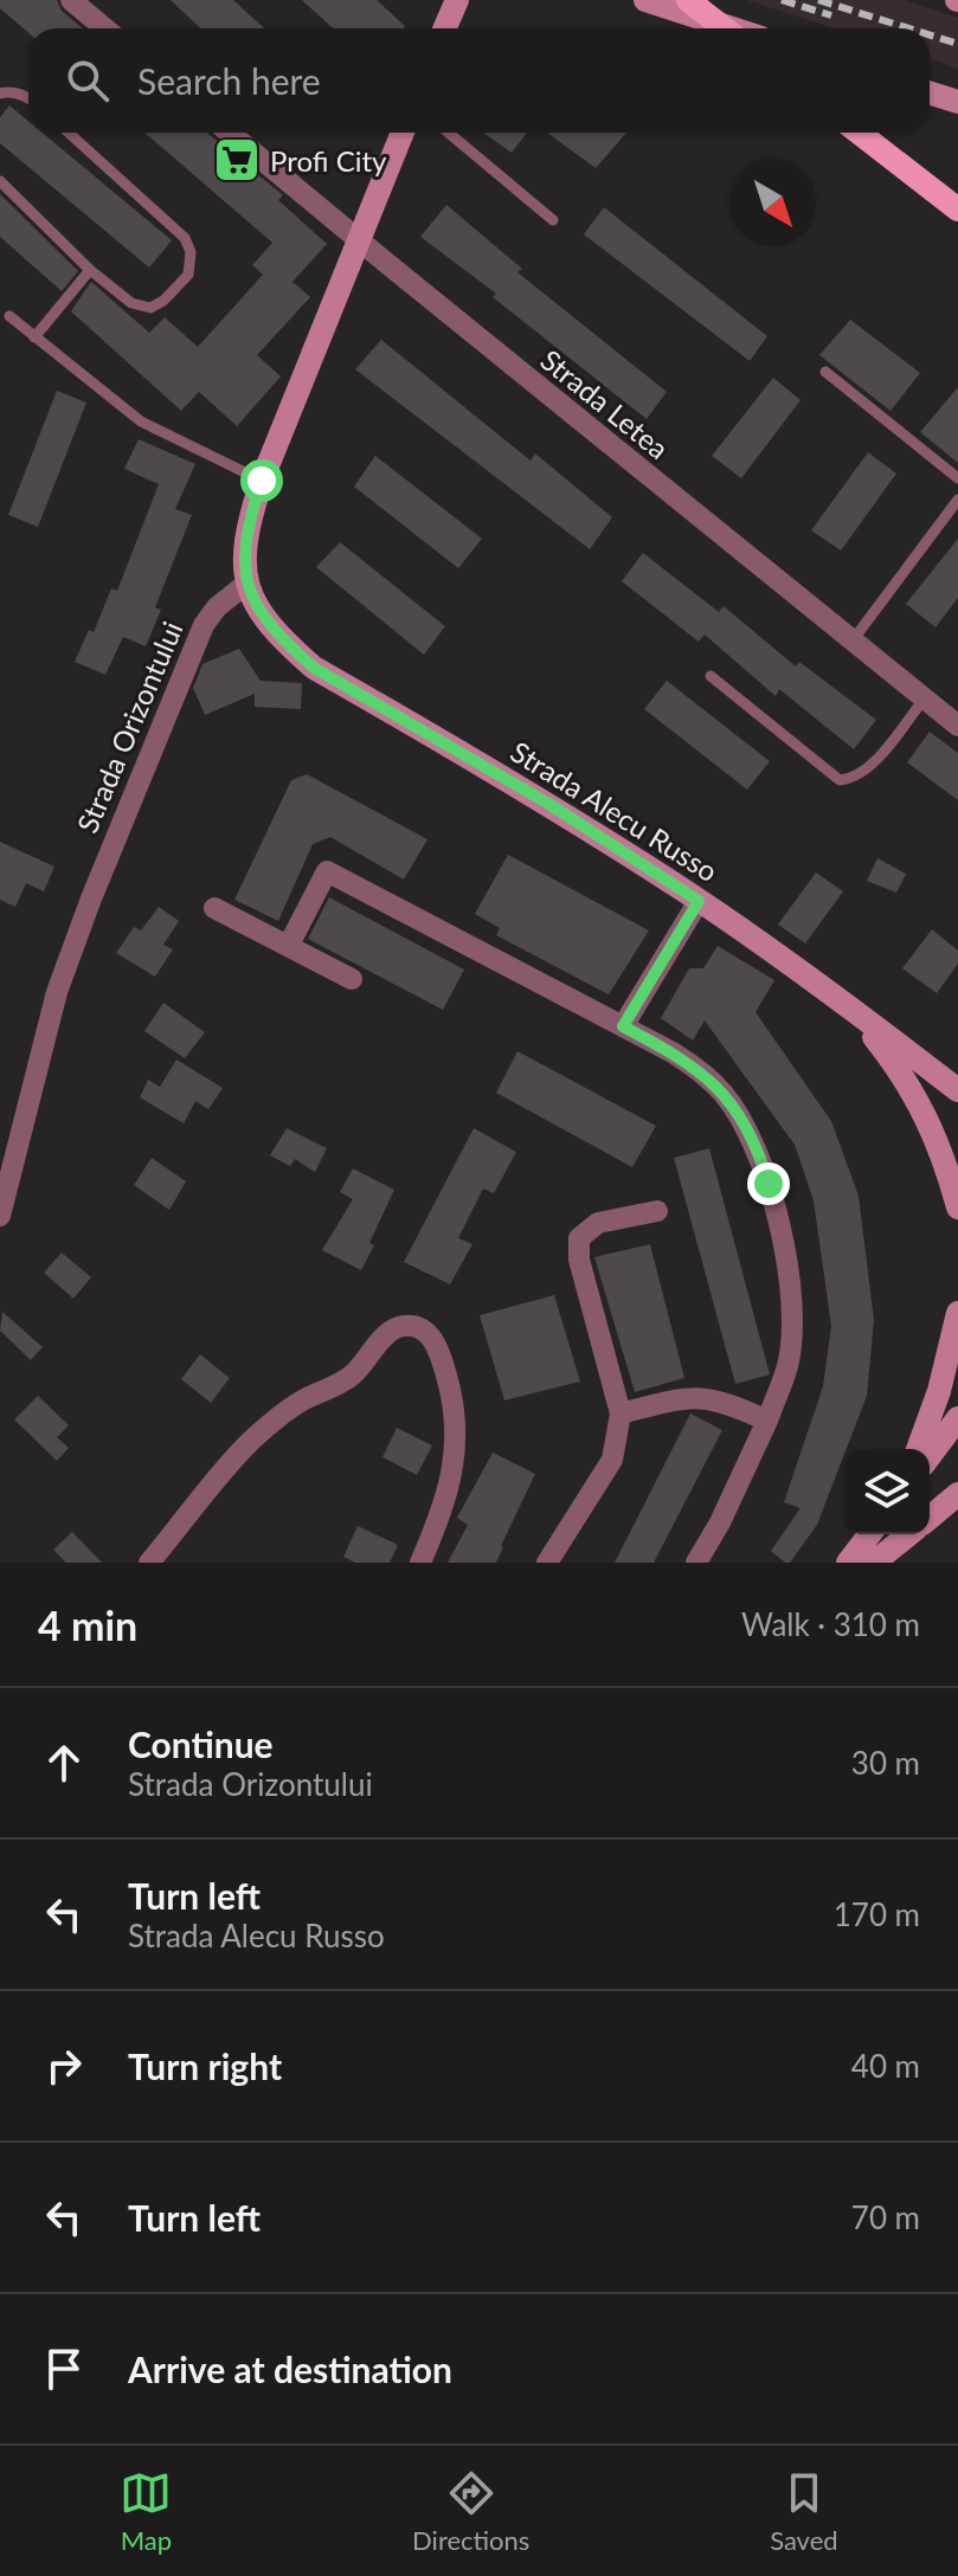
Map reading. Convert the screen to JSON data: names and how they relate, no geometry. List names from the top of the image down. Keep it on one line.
{"streets":{"street":["Strada Letea","Strada Orizontului","Strada Alecu Russo"]},"crossings":[["Strada Orizontului","Strada Alecu Russo"]],"places":{"supermarket":["Profi City"]},"north":"bottom right","page":{"search":"Search here","heading":["4 min","Walk · 310 m"],"list":[["Continue","Strada Orizontului","30 m"],["Turn left","Strada Alecu Russo","170 m"],["Turn right","40 m"],["Turn left","70 m"],"Arrive at destination"],"nav":["Map","Directions","Saved"]}}
